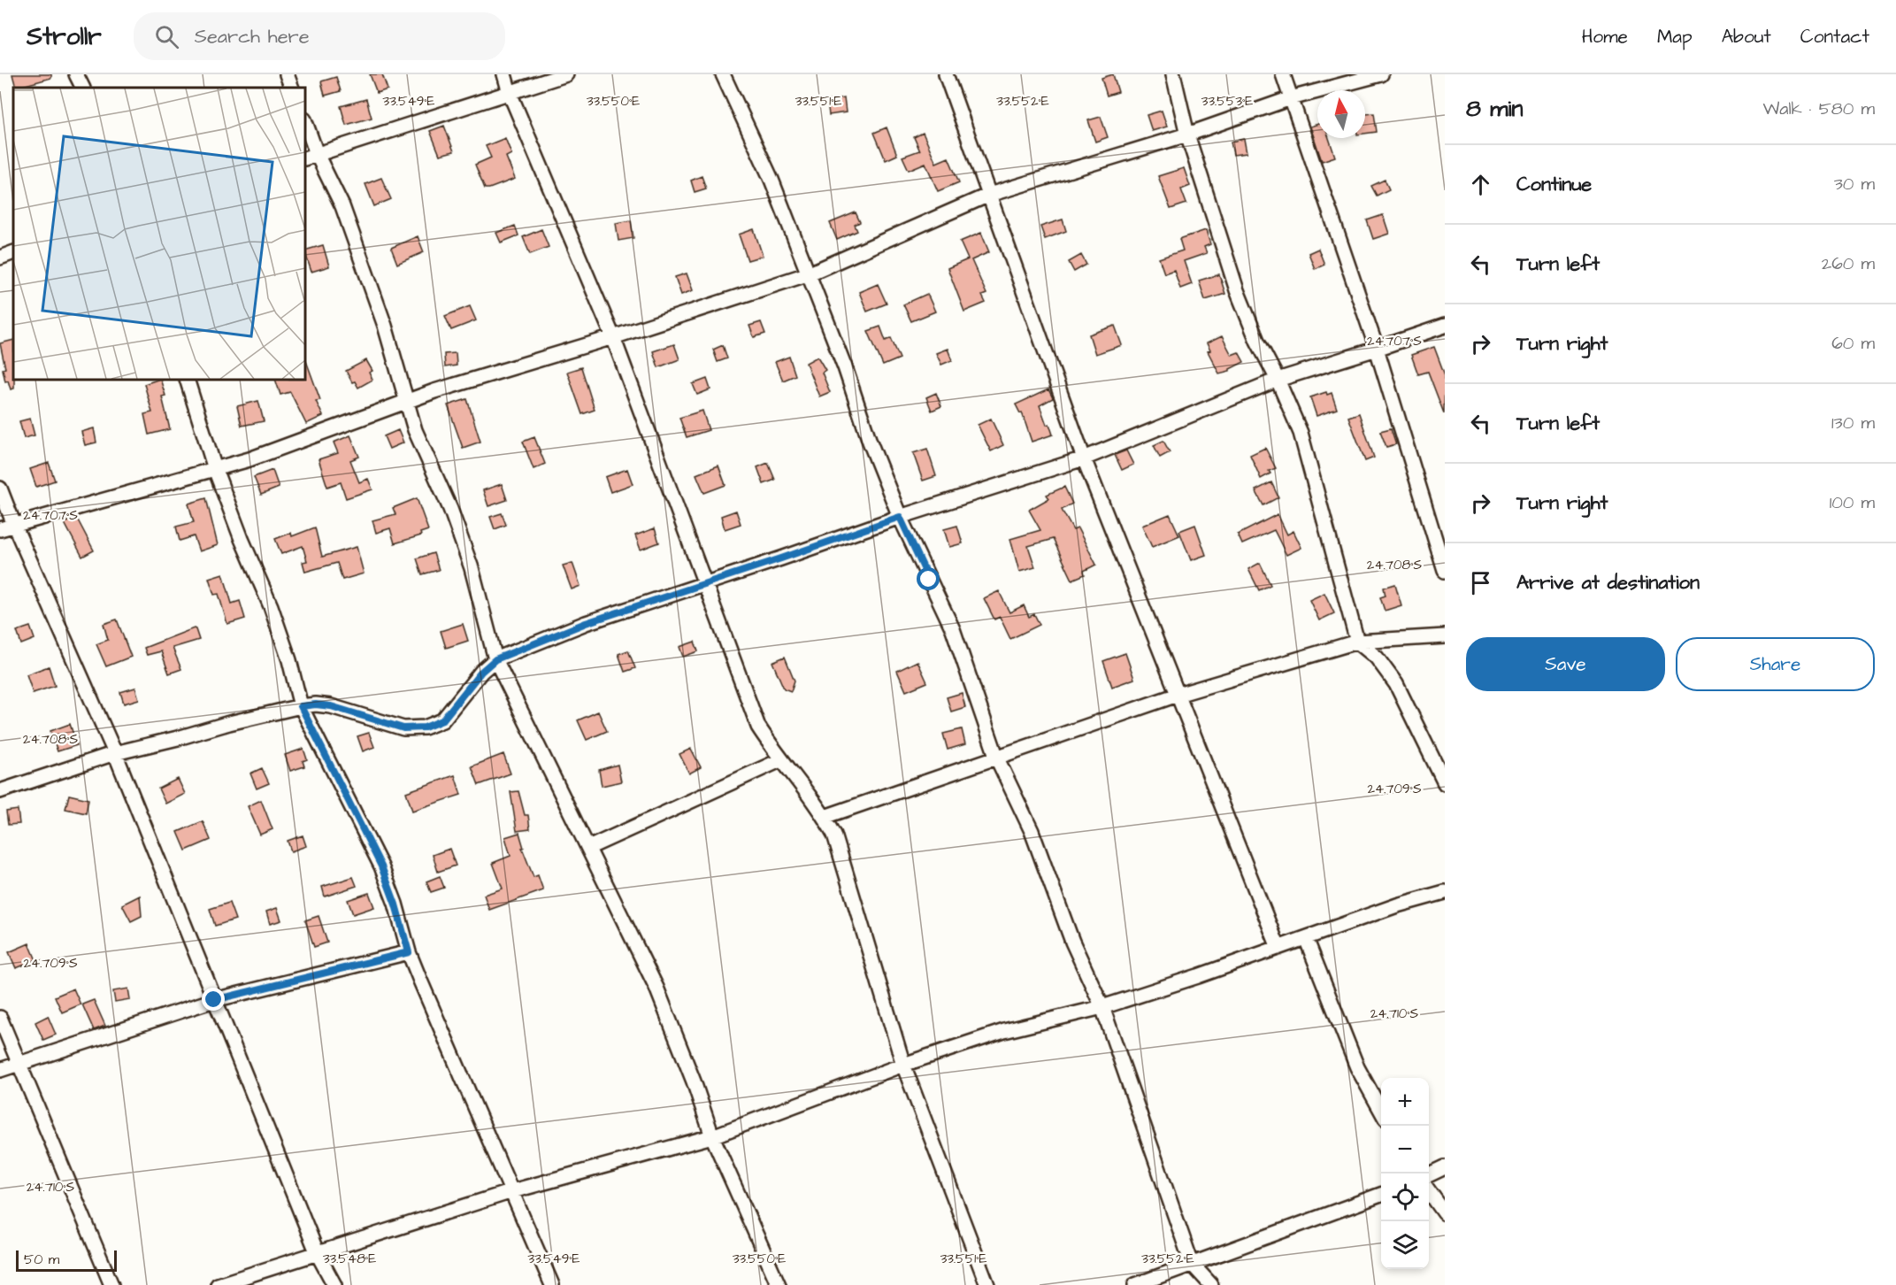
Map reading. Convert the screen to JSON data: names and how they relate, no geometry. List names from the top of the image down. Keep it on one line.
{"scale_bar":"50 m","north":"top","page":{"header":"Strollr","search":"Search here","nav":["Home","Map","About","Contact"],"heading":["8 min","Walk · 580 m"],"list":[["Continue","30 m"],["Turn left","260 m"],["Turn right","60 m"],["Turn left","130 m"],["Turn right","100 m"],"Arrive at destination"],"buttons":["Save","Share"],"map_buttons":["+","−"],"scale":"50 m"},"coordinates":["33.549°E","33.550°E","33.551°E","33.552°E","33.553°E","24.707°S","24.708°S","24.709°S","24.710°S","33.548°E"]}
